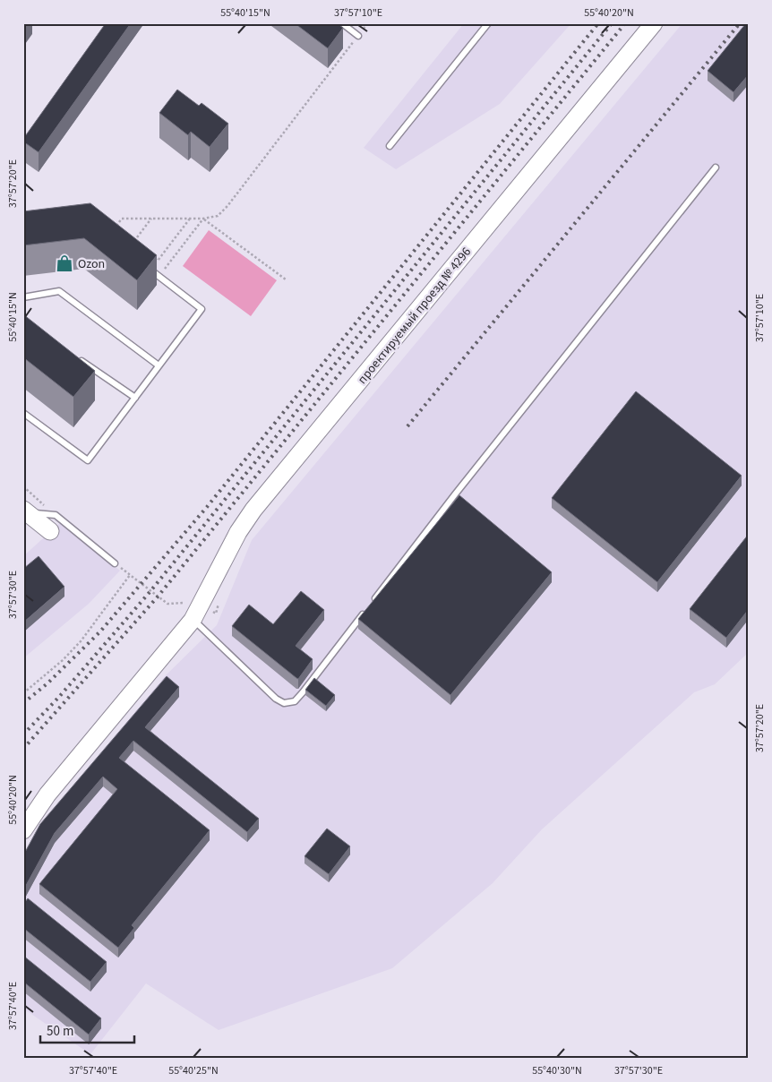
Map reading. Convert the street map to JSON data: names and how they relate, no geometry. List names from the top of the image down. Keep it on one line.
{"streets":{"street":["проектируемый проезд № 4296"]},"places":{"shop":["Ozon"]},"scale_bar":"50 m","coordinates":["55°40'15\"N","37°57'10\"E","55°40'20\"N","37°57'20\"E","37°57'30\"E","37°57'40\"E","55°40'25\"N","55°40'30\"N"]}
